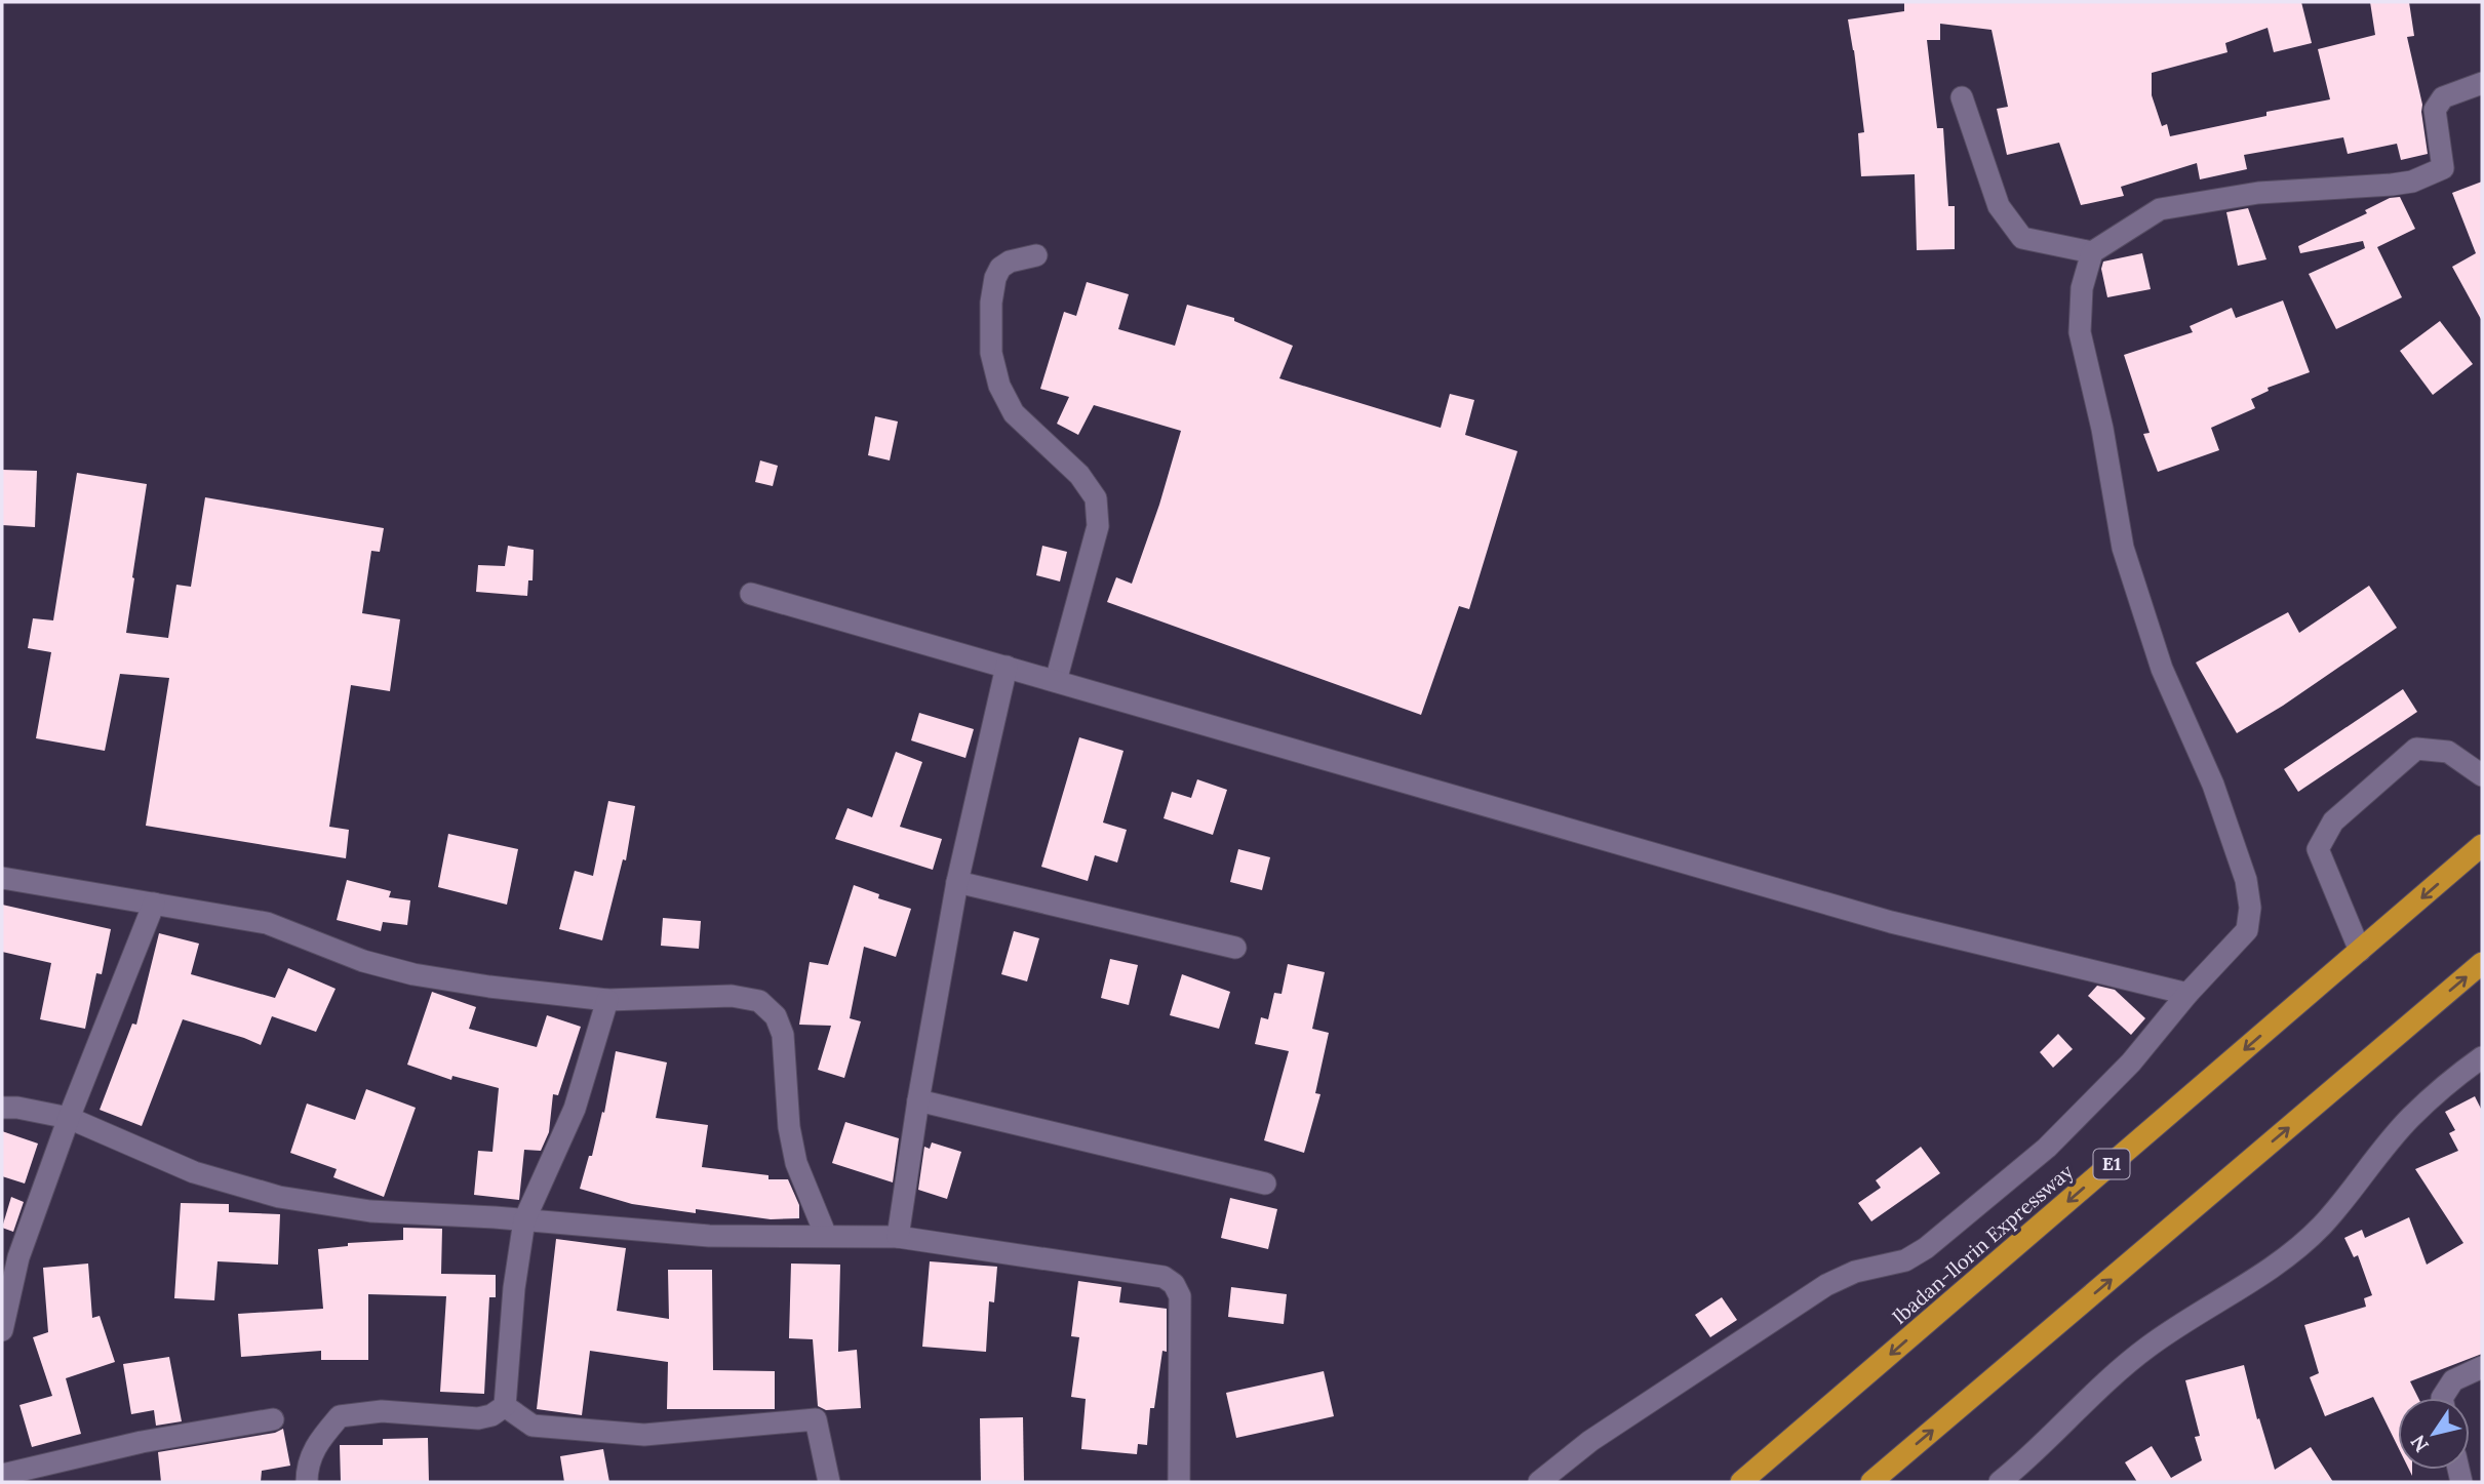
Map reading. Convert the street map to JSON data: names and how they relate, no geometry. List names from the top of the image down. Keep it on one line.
{"streets":{"highway":["E1","Ibadan-Ilorin Expressway"]},"north":"bottom left"}
